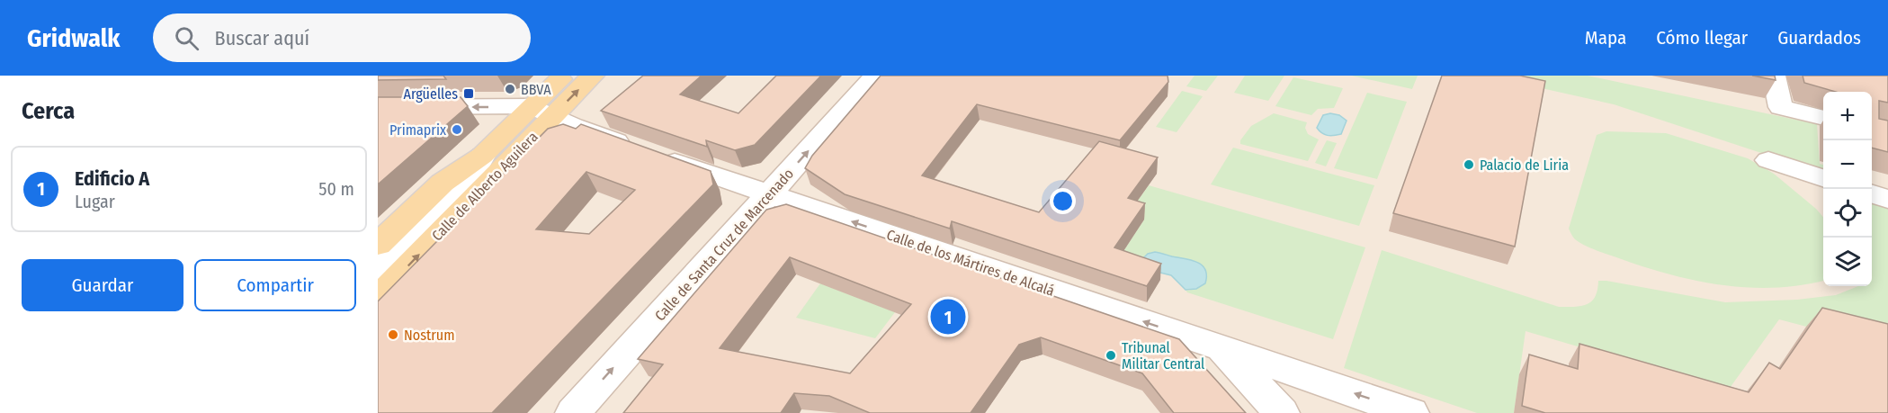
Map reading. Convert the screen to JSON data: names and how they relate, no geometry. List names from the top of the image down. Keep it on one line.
{"streets":{"main road":["Calle de Alberto Aguilera"],"street":["Calle de Santa Cruz de Marcenado","Calle de los Mártires de Alcalá"]},"crossings":[["Calle de Alberto Aguilera","Calle de los Mártires de Alcalá"],["Calle de Santa Cruz de Marcenado","Calle de los Mártires de Alcalá"]],"one_way":["Calle de Santa Cruz de Marcenado","Calle de los Mártires de Alcalá"],"places":{"other":["BBVA","Primaprix","Palacio de Liria","Nostrum","Tribunal Militar Central"],"transit":["Argüelles"]},"page":{"header":"Gridwalk","search":"Buscar aquí","nav":["Mapa","Cómo llegar","Guardados"],"heading":"Cerca","map_buttons":["+","−"],"list":[{"mark":"1","name":"Edificio A","note":"Lugar","value":"50 m"}],"buttons":["Guardar","Compartir"],"pins":"1"}}
